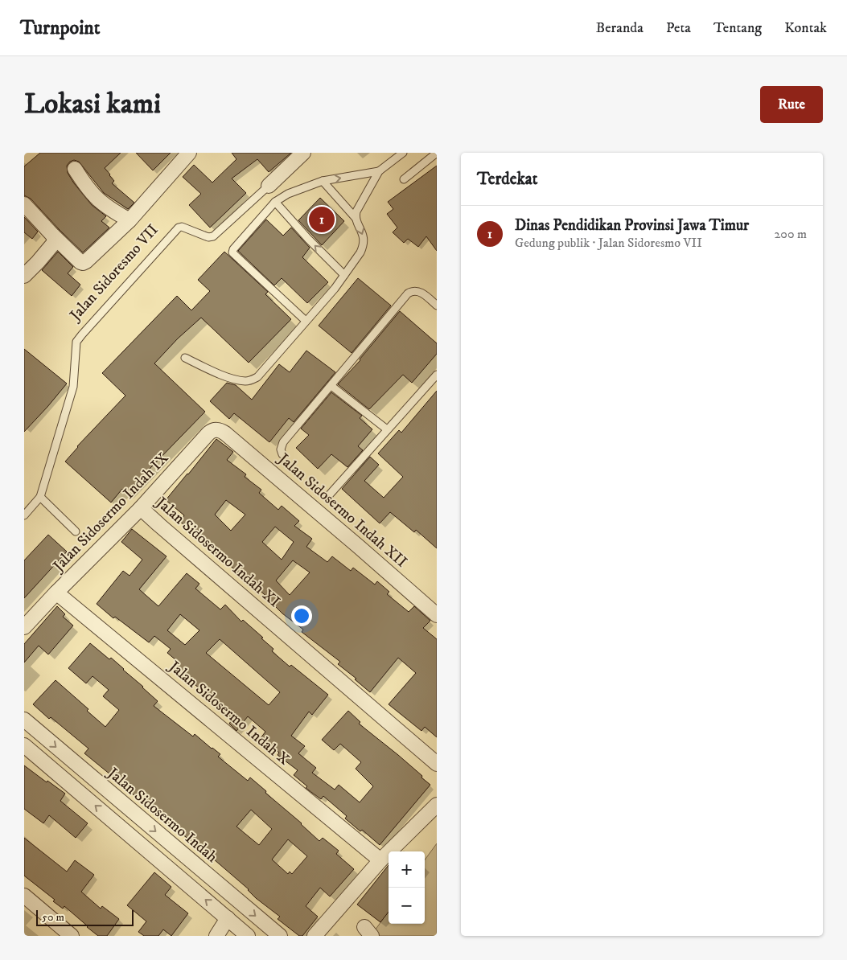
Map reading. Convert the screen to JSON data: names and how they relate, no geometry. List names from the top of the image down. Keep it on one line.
{"streets":{"street":["Jalan Sidoresmo VII","Jalan Sidosermo Indah XII","Jalan Sidosermo Indah IX","Jalan Sidosermo Indah XI","Jalan Sidosermo Indah X","Jalan Sidosermo Indah"]},"crossings":[["Jalan Sidosermo Indah XII","Jalan Sidosermo Indah IX"],["Jalan Sidosermo Indah IX","Jalan Sidosermo Indah XI"],["Jalan Sidosermo Indah IX","Jalan Sidosermo Indah X"]],"scale_bar":"50 m","page":{"header":"Turnpoint","nav":["Beranda","Peta","Tentang","Kontak"],"buttons":"Rute","title":"Lokasi kami","heading":"Terdekat","pins":"1","list":[{"mark":"1","name":"Dinas Pendidikan Provinsi Jawa Timur","note":"Gedung publik · Jalan Sidoresmo VII","value":"200 m"}],"map_buttons":["+","−"],"scale":"50 m"}}
